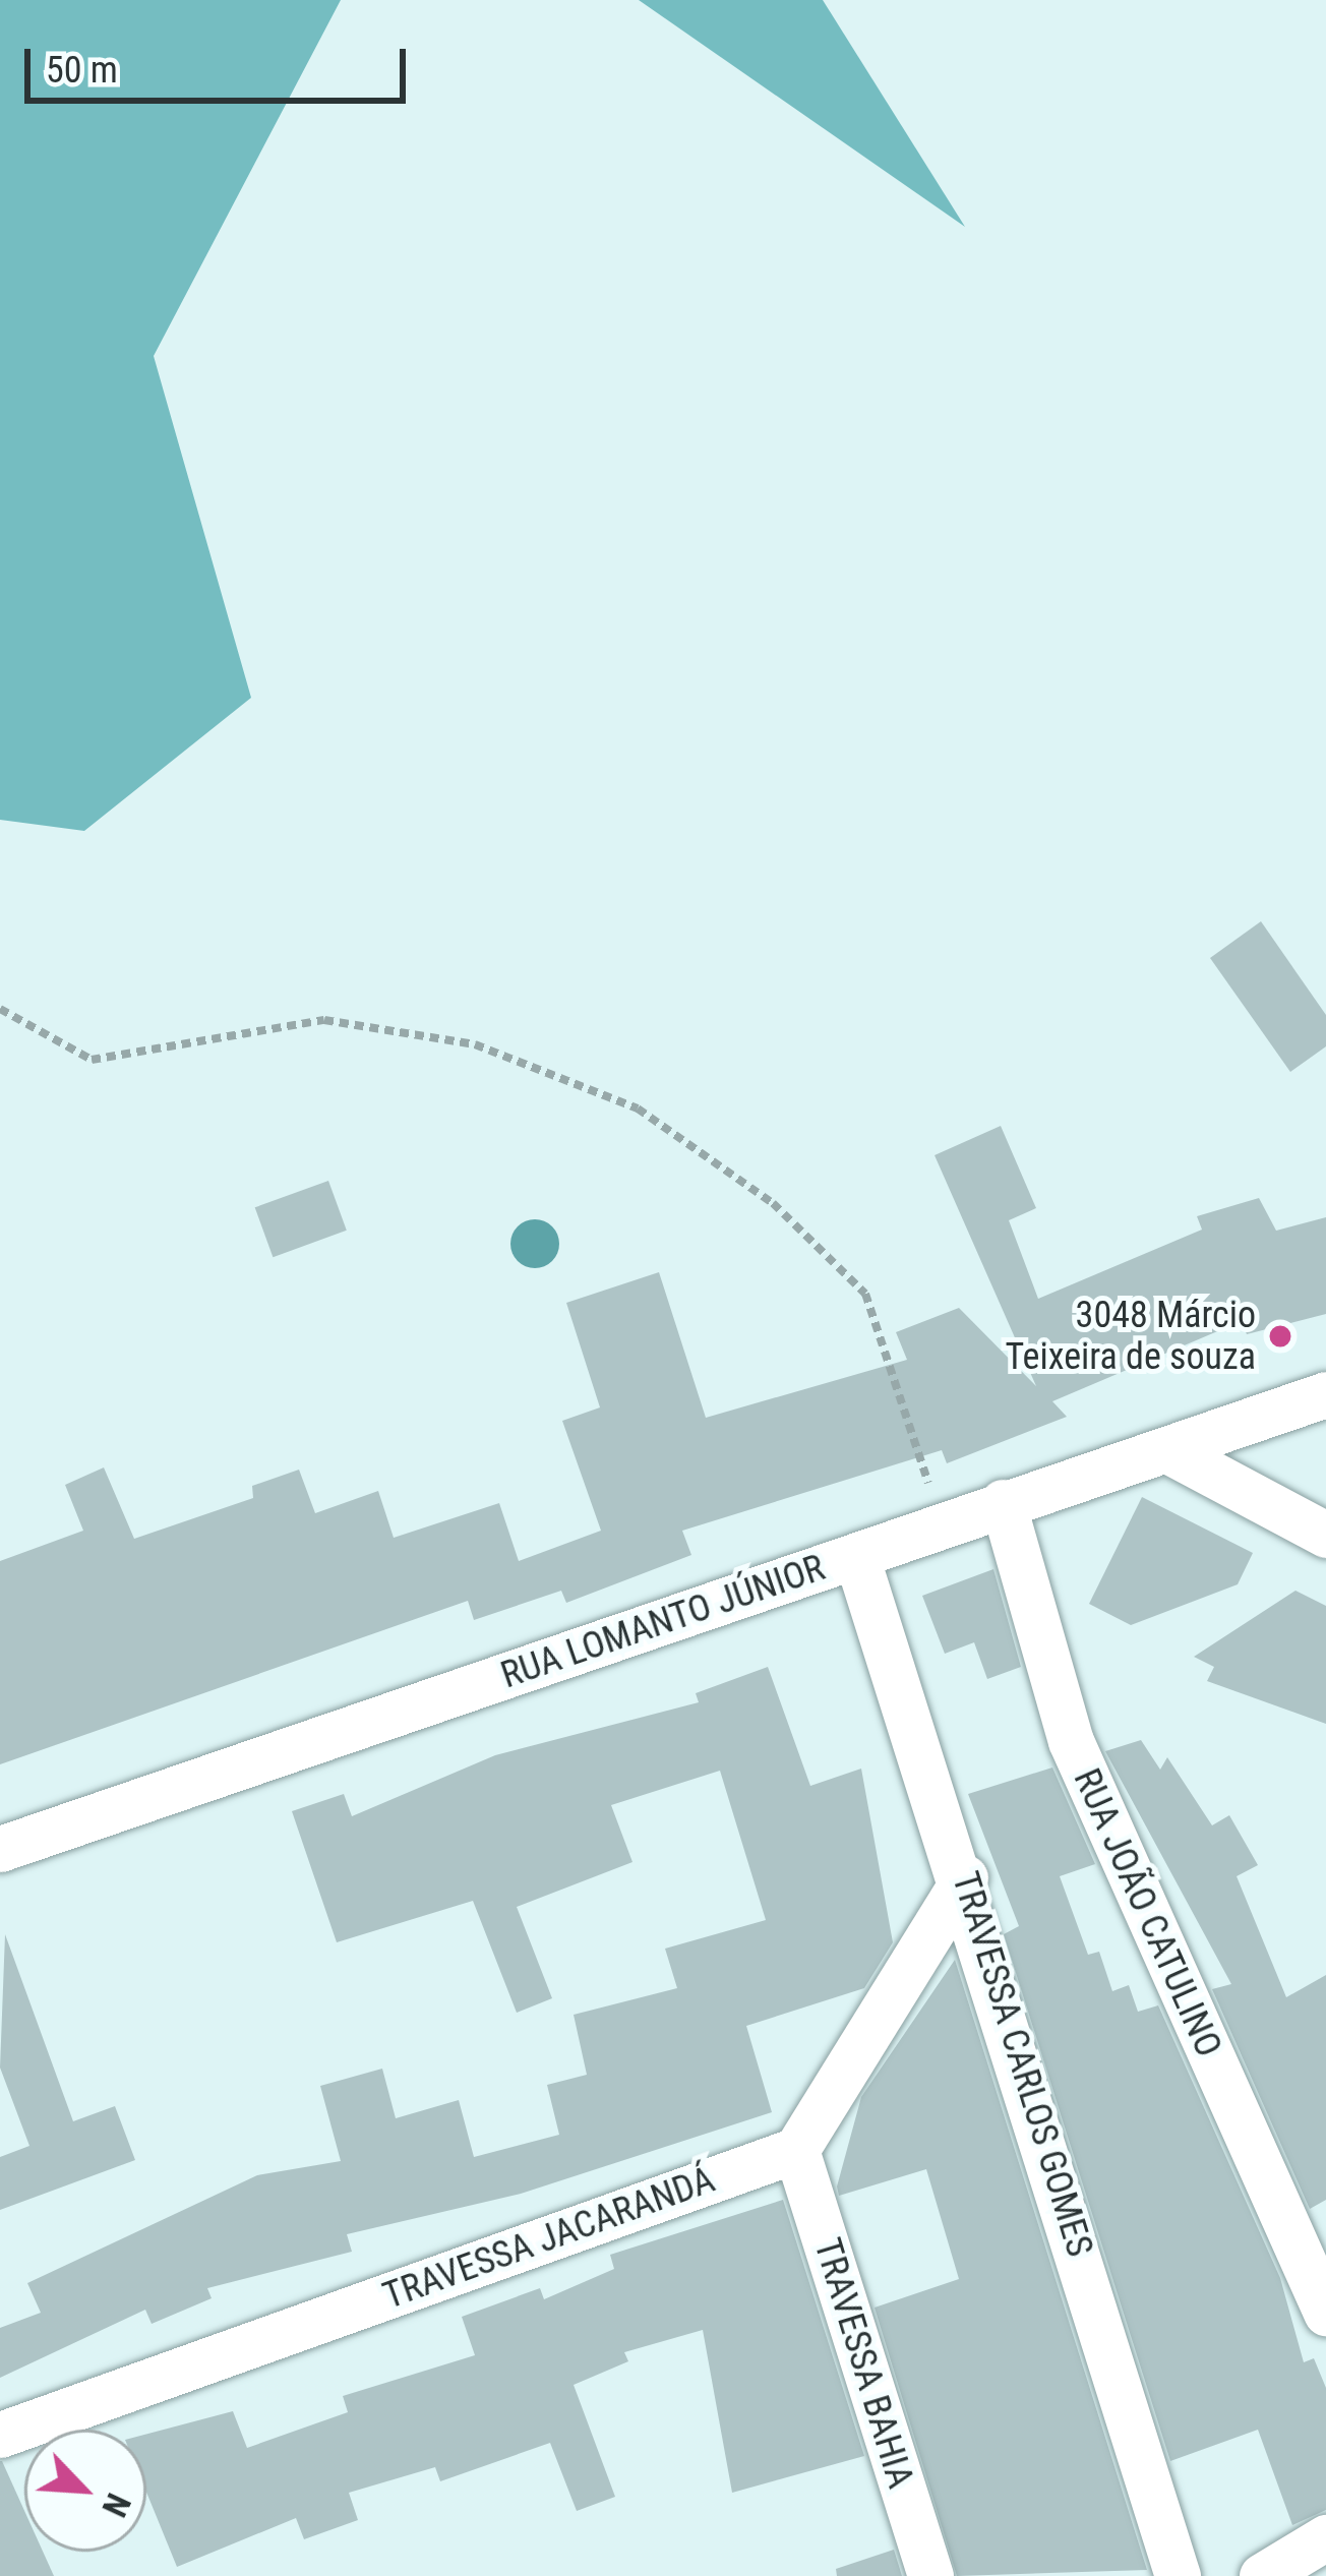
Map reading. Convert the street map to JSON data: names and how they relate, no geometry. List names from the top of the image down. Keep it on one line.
{"streets":{"street":["RUA LOMANTO JÚNIOR","RUA JOÃO CATULINO","TRAVESSA CARLOS GOMES","TRAVESSA JACARANDÁ","TRAVESSA BAHIA"]},"crossings":[["RUA LOMANTO JÚNIOR","RUA JOÃO CATULINO"],["RUA LOMANTO JÚNIOR","TRAVESSA CARLOS GOMES"],["TRAVESSA JACARANDÁ","TRAVESSA BAHIA"]],"places":["3048 Márcio Teixeira de souza"],"scale_bar":"50 m","north":"bottom right"}
